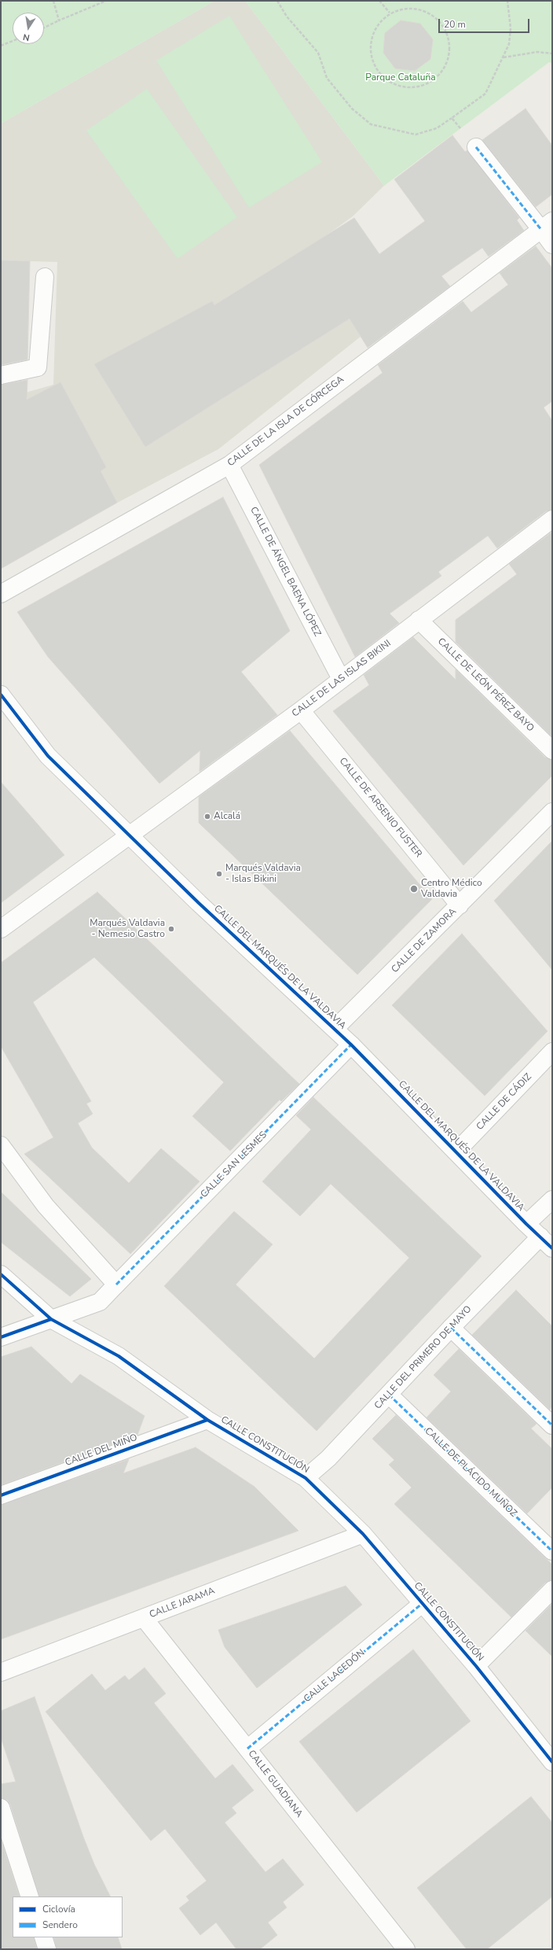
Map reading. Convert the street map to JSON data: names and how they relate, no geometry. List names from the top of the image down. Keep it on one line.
{"streets":{"street":["CALLE DE LA ISLA DE CÓRCEGA","CALLE DE ÁNGEL BAENA LÓPEZ","CALLE DE LAS ISLAS BIKINI","CALLE DE LEÓN PÉREZ BAYO","CALLE DE ARSENIO FUSTER","CALLE DE ZAMORA","CALLE DEL MARQUÉS DE LA VALDAVIA","CALLE DE CÁDIZ","CALLE SAN LESMES","CALLE DEL PRIMERO DE MAYO","CALLE CONSTITUCIÓN","CALLE DEL MIÑO","CALLE DE PLÁCIDO MUÑOZ","CALLE JARAMA","CALLE LACEDÓN","CALLE GUADIANA"]},"crossings":[["CALLE DE LA ISLA DE CÓRCEGA","CALLE DE ÁNGEL BAENA LÓPEZ"],["CALLE DE ÁNGEL BAENA LÓPEZ","CALLE DE LAS ISLAS BIKINI"],["CALLE DE LAS ISLAS BIKINI","CALLE DE LEÓN PÉREZ BAYO"],["CALLE DE LAS ISLAS BIKINI","CALLE DE ARSENIO FUSTER"],["CALLE DE LAS ISLAS BIKINI","CALLE DEL MARQUÉS DE LA VALDAVIA"],["CALLE DE ARSENIO FUSTER","CALLE DE ZAMORA"],["CALLE DE ZAMORA","CALLE DEL MARQUÉS DE LA VALDAVIA"],["CALLE DEL MARQUÉS DE LA VALDAVIA","CALLE DE CÁDIZ"],["CALLE DEL MARQUÉS DE LA VALDAVIA","CALLE SAN LESMES"],["CALLE DEL MARQUÉS DE LA VALDAVIA","CALLE DEL PRIMERO DE MAYO"],["CALLE SAN LESMES","CALLE CONSTITUCIÓN"],["CALLE DEL PRIMERO DE MAYO","CALLE CONSTITUCIÓN"],["CALLE DEL PRIMERO DE MAYO","CALLE DE PLÁCIDO MUÑOZ"],["CALLE CONSTITUCIÓN","CALLE DEL MIÑO"],["CALLE CONSTITUCIÓN","CALLE JARAMA"],["CALLE CONSTITUCIÓN","CALLE LACEDÓN"],["CALLE JARAMA","CALLE GUADIANA"],["CALLE LACEDÓN","CALLE GUADIANA"]],"parks":["Parque Cataluña"],"places":["Alcalá","Marqués Valdavia - Islas Bikini","Centro Médico Valdavia","Marqués Valdavia - Nemesio Castro"],"legend":["Ciclovía","Sendero"],"scale_bar":"20 m","north":"bottom"}
